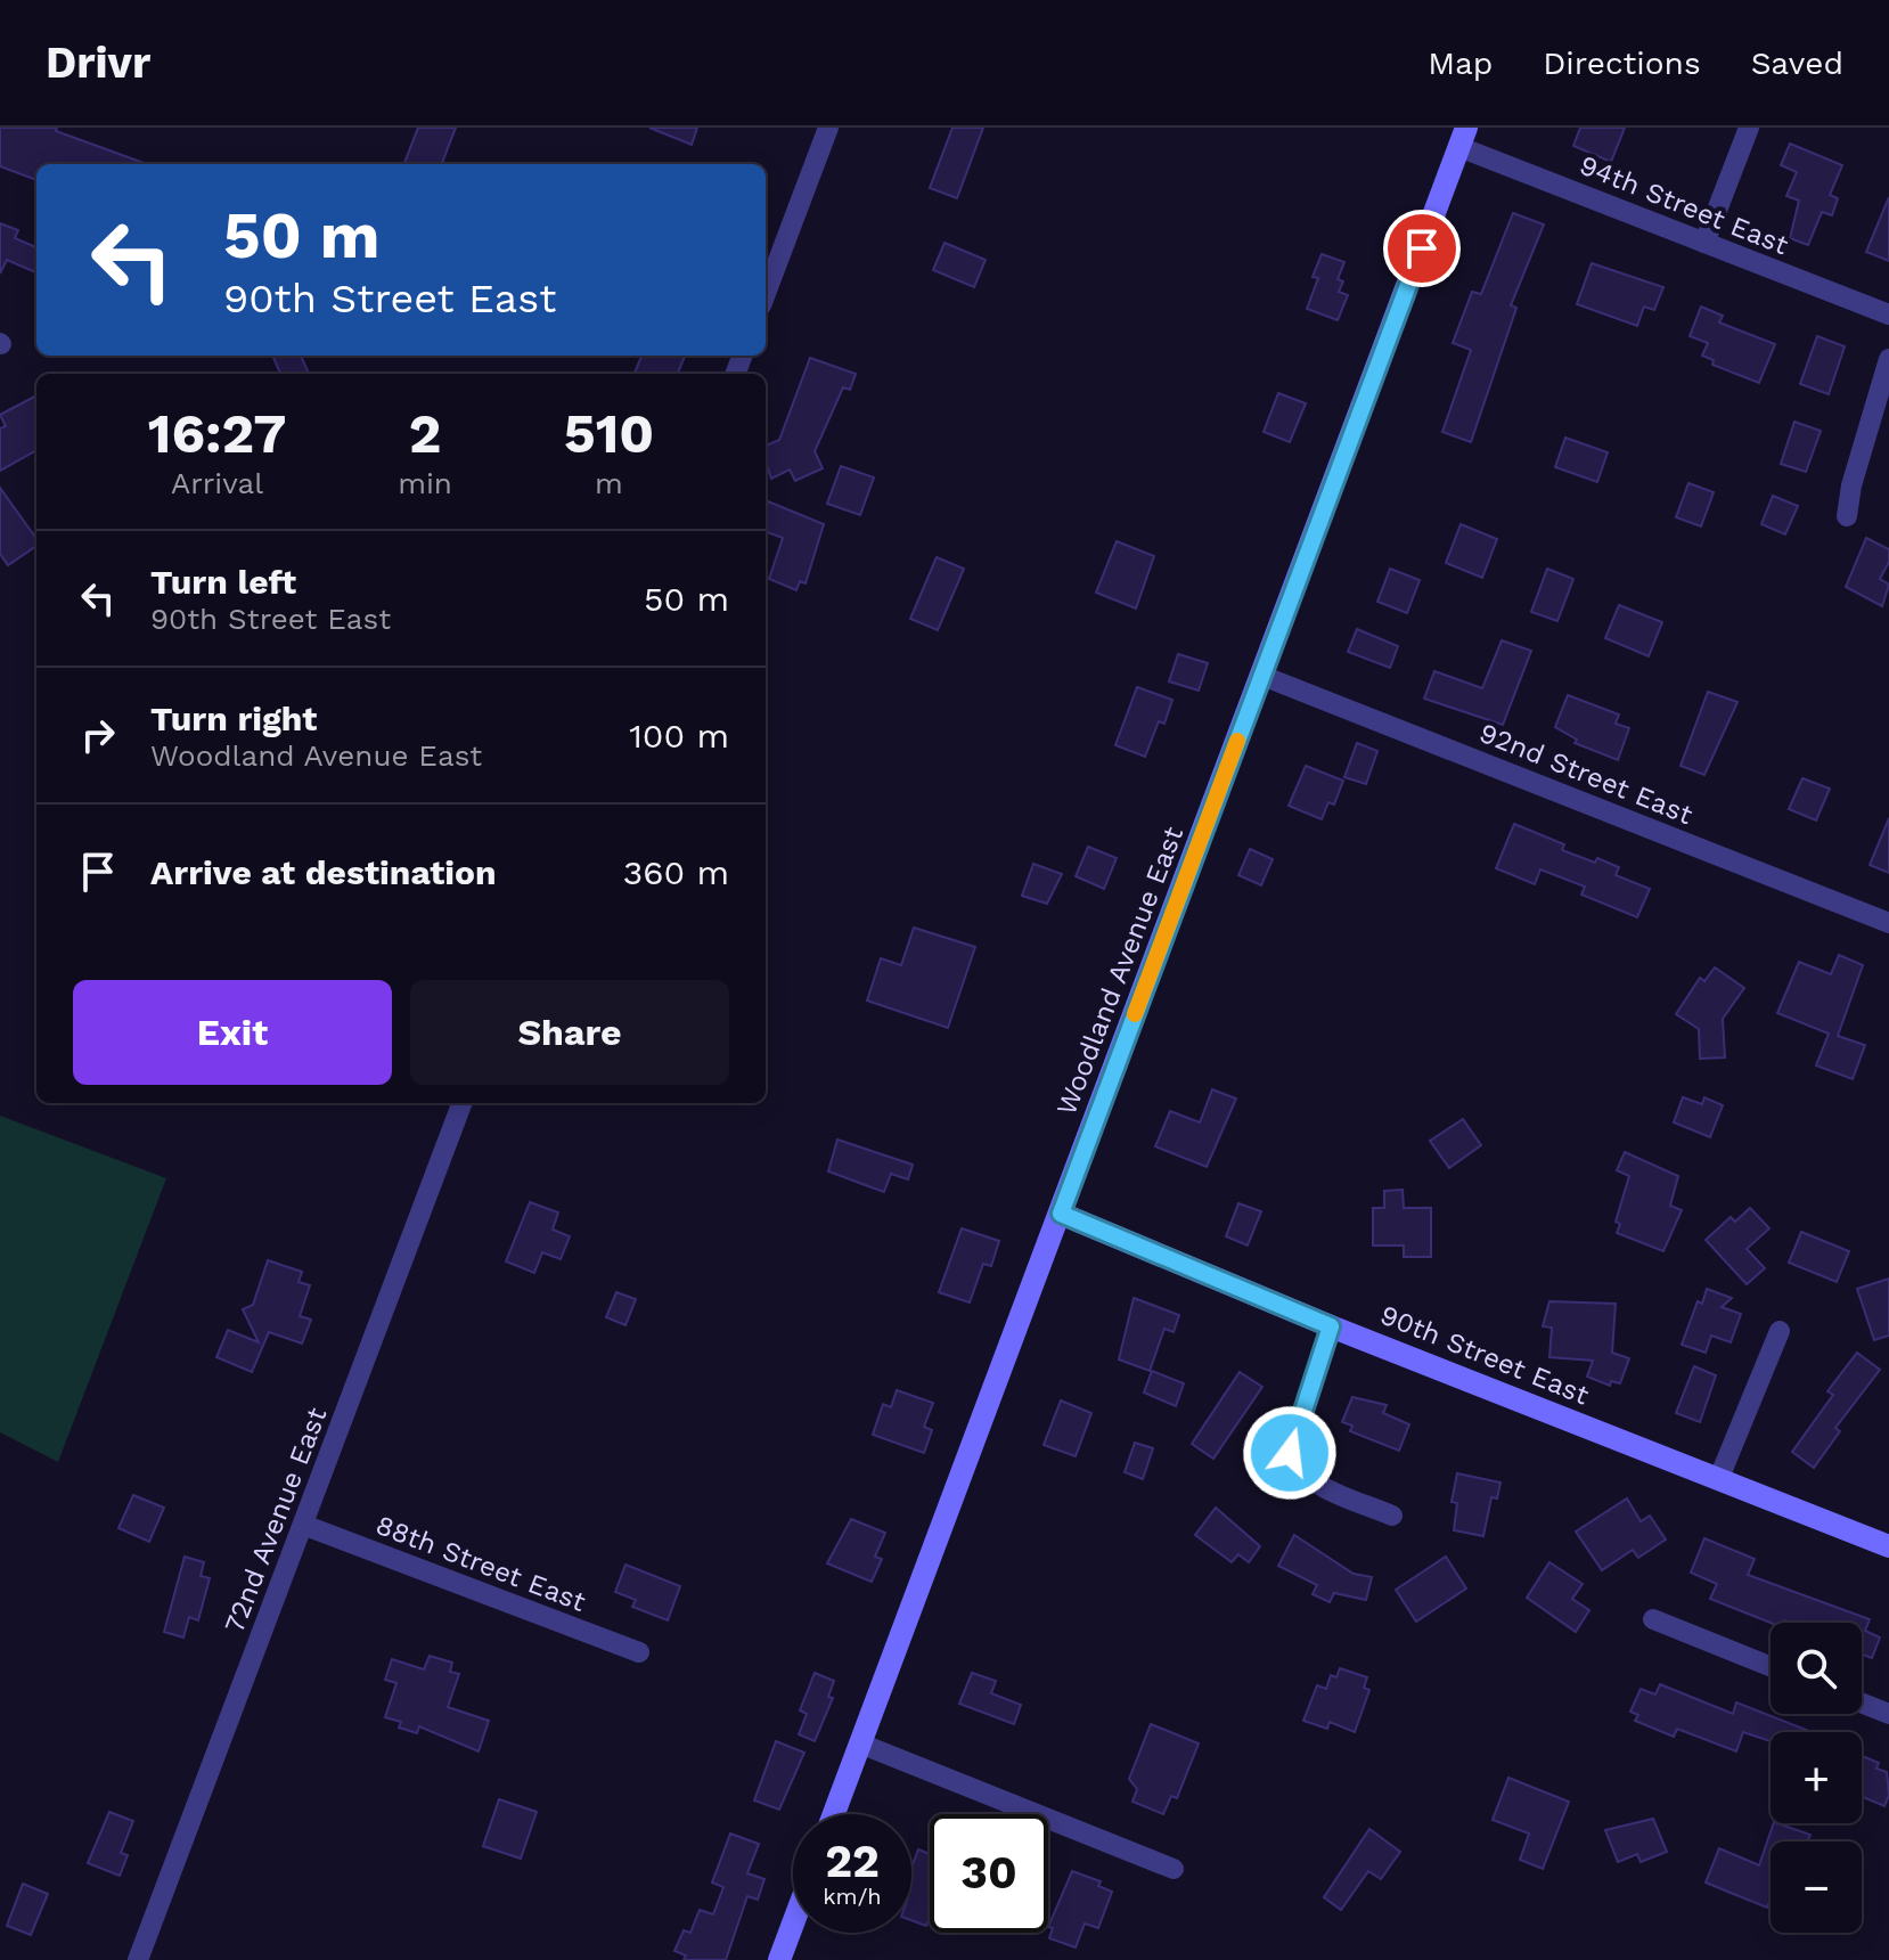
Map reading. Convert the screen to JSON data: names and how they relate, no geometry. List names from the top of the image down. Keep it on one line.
{"streets":{"street":["94th Street East","92nd Street East","Woodland Avenue East","90th Street East","72nd Avenue East","88th Street East"]},"crossings":[["94th Street East","Woodland Avenue East"],["92nd Street East","Woodland Avenue East"],["Woodland Avenue East","90th Street East"],["72nd Avenue East","88th Street East"]],"page":{"header":"Drivr","nav":["Map","Directions","Saved"],"turn":["50 m","90th Street East"],"eta":["16:27","Arrival","2","min","510","m"],"list":[{"name":"Turn left","note":"90th Street East","value":"50 m"},{"name":"Turn right","note":"Woodland Avenue East","value":"100 m"},{"name":"Arrive at destination","value":"360 m"}],"buttons":["Exit","Share"],"map_buttons":["+","−"],"speed":"22 km/h","limit":"30"}}
